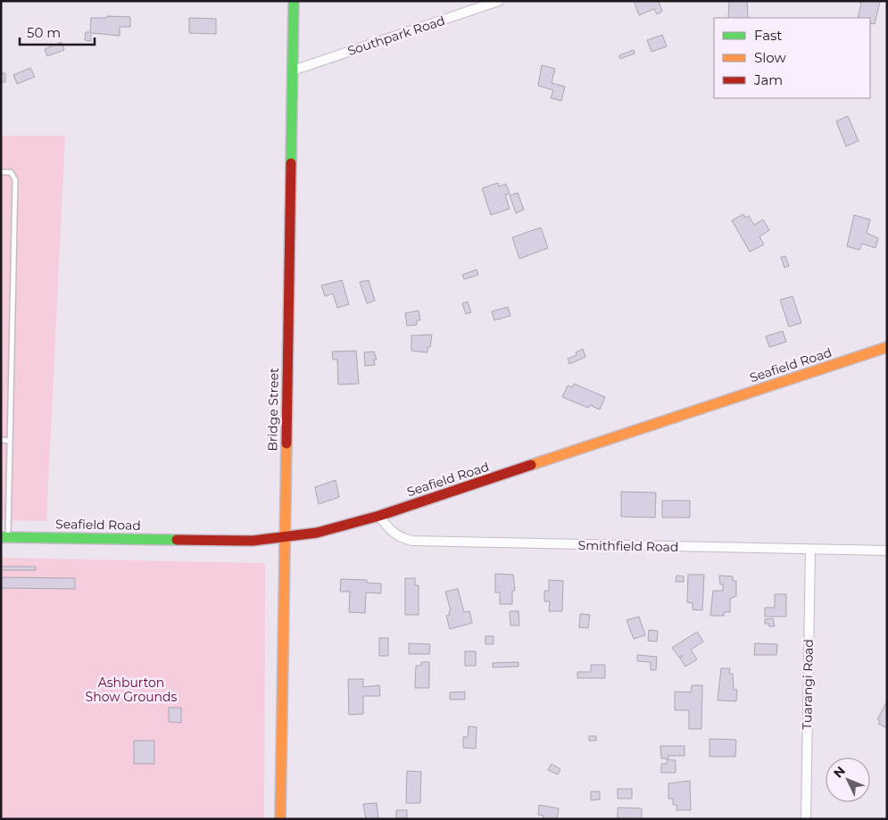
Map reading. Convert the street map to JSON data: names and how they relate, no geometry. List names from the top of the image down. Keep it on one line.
{"streets":{"street":["Southpark Road","Seafield Road","Bridge Street","Smithfield Road","Tuarangi Road"]},"crossings":[["Southpark Road","Bridge Street"],["Seafield Road","Bridge Street"],["Seafield Road","Smithfield Road"],["Smithfield Road","Tuarangi Road"]],"parks":["Ashburton Show Grounds"],"legend":["Fast","Slow","Jam"],"scale_bar":"50 m","north":"top left"}
